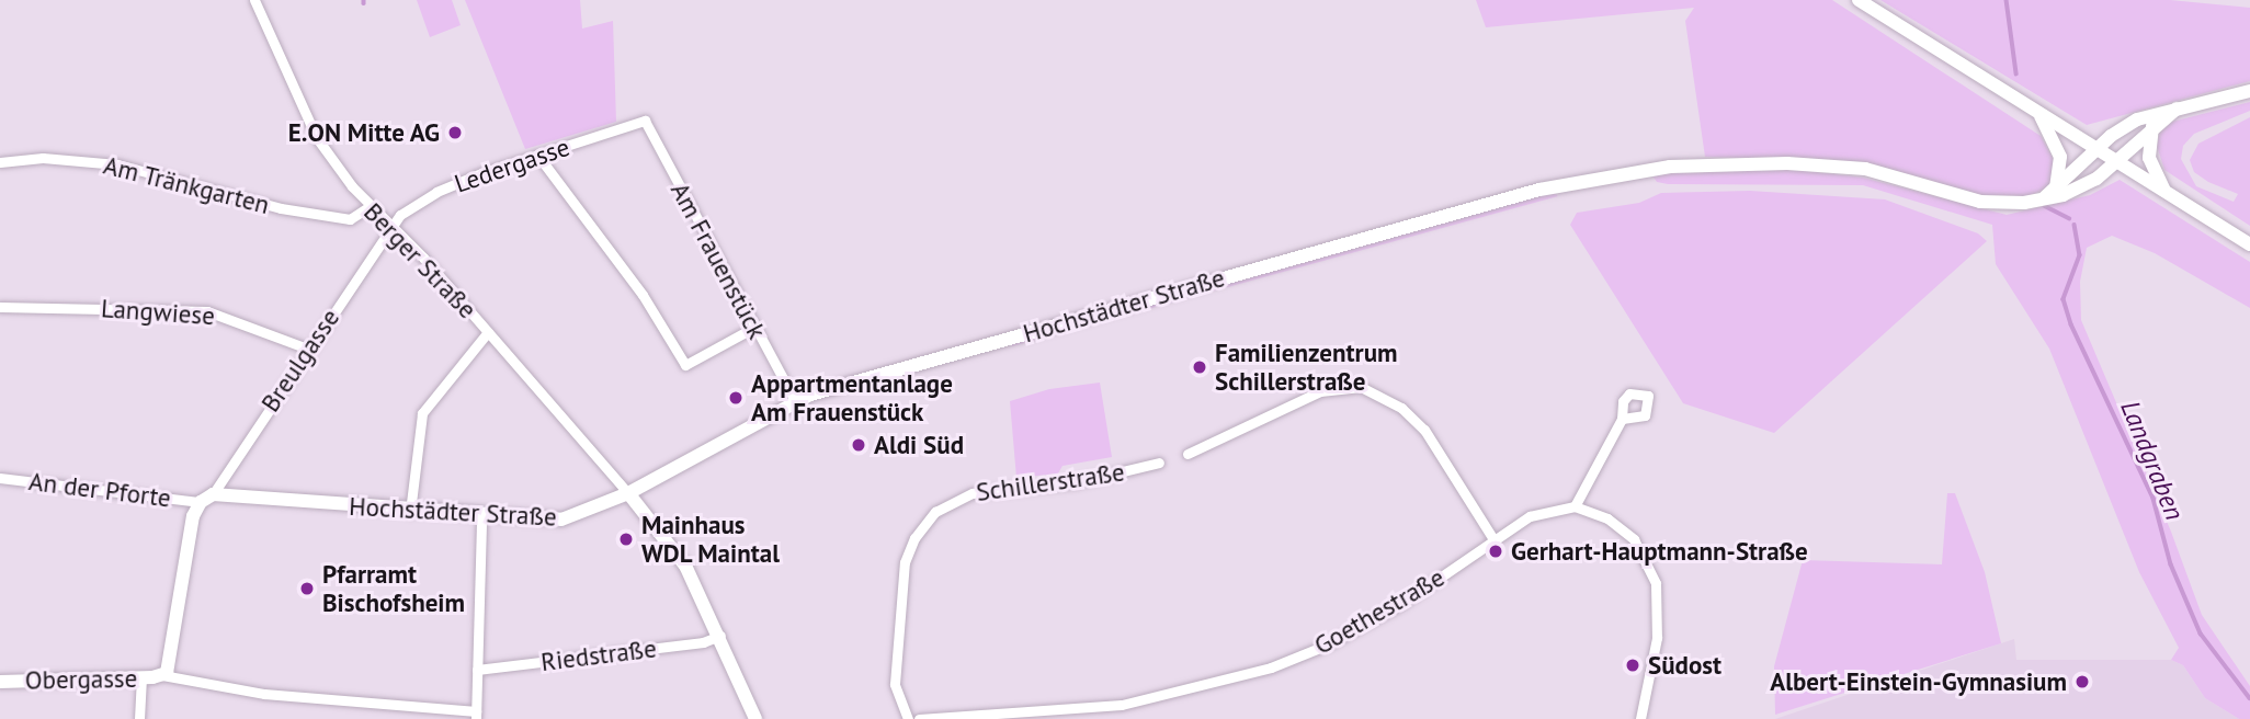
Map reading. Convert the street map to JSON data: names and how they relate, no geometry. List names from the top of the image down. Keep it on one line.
{"streets":{"street":["Ledergasse","Am Tränkgarten","Berger Straße","Am Frauenstück","Hochstädter Straße","Langwiese","Breulgasse","Schillerstraße","An der Pforte","Goethestraße","Riedstraße","Obergasse"]},"crossings":[["Ledergasse","Berger Straße"],["Ledergasse","Am Frauenstück"],["Ledergasse","Breulgasse"],["Am Tränkgarten","Berger Straße"],["Berger Straße","Hochstädter Straße"],["Berger Straße","Breulgasse"],["Am Frauenstück","Hochstädter Straße"],["Hochstädter Straße","Breulgasse"],["Hochstädter Straße","An der Pforte"],["Langwiese","Breulgasse"],["Breulgasse","An der Pforte"],["Breulgasse","Obergasse"]],"water":["Landgraben"],"places":["E.ON Mitte AG","Familienzentrum Schillerstraße","Appartmentanlage Am Frauenstück","Aldi Süd","Mainhaus WDL Maintal","Gerhart-Hauptmann-Straße","Pfarramt Bischofsheim","Südost","Albert-Einstein-Gymnasium"]}
